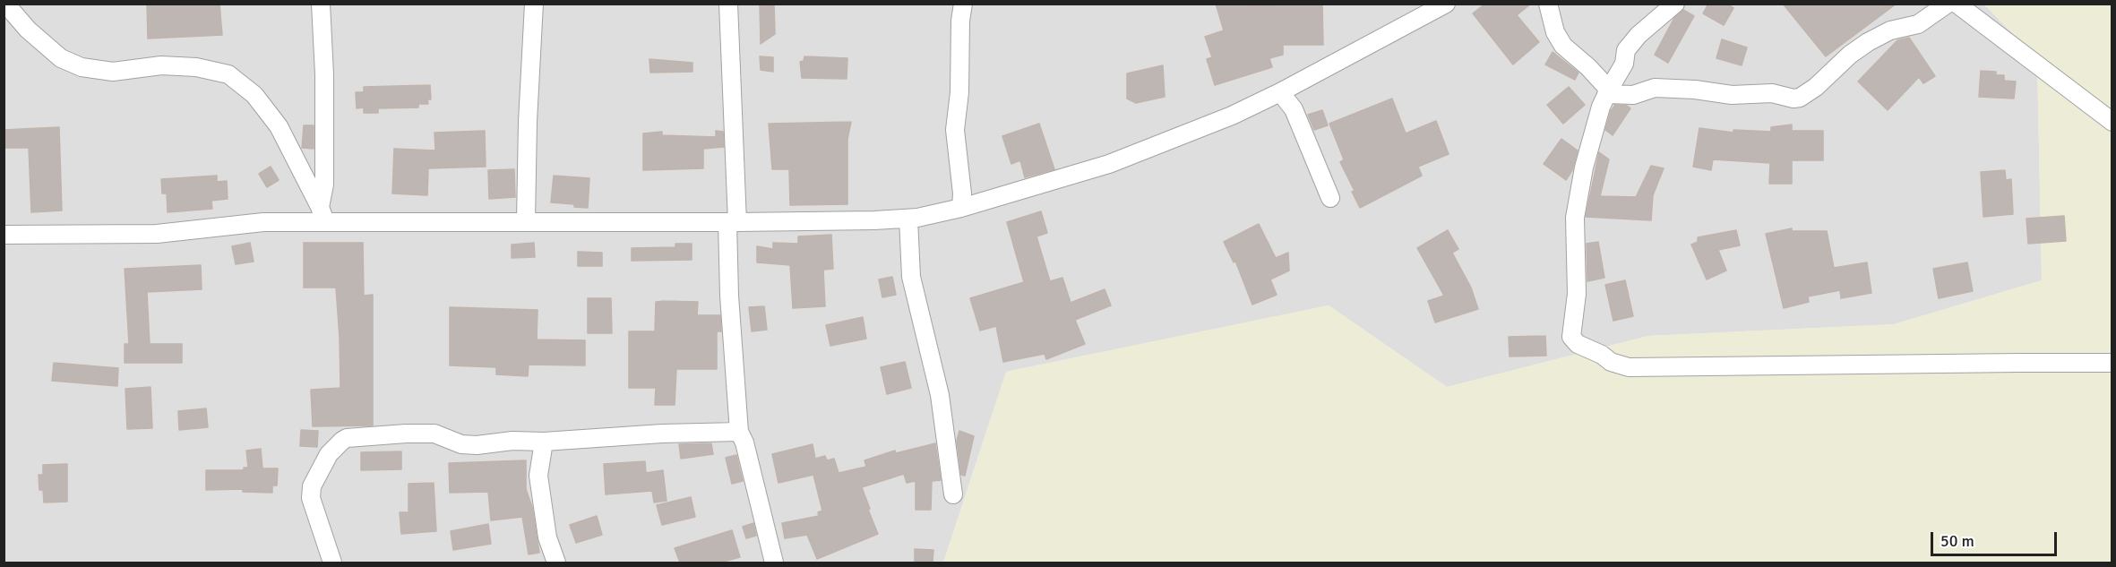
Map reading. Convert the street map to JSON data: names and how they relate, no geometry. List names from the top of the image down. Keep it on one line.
{"scale_bar":"50 m"}
